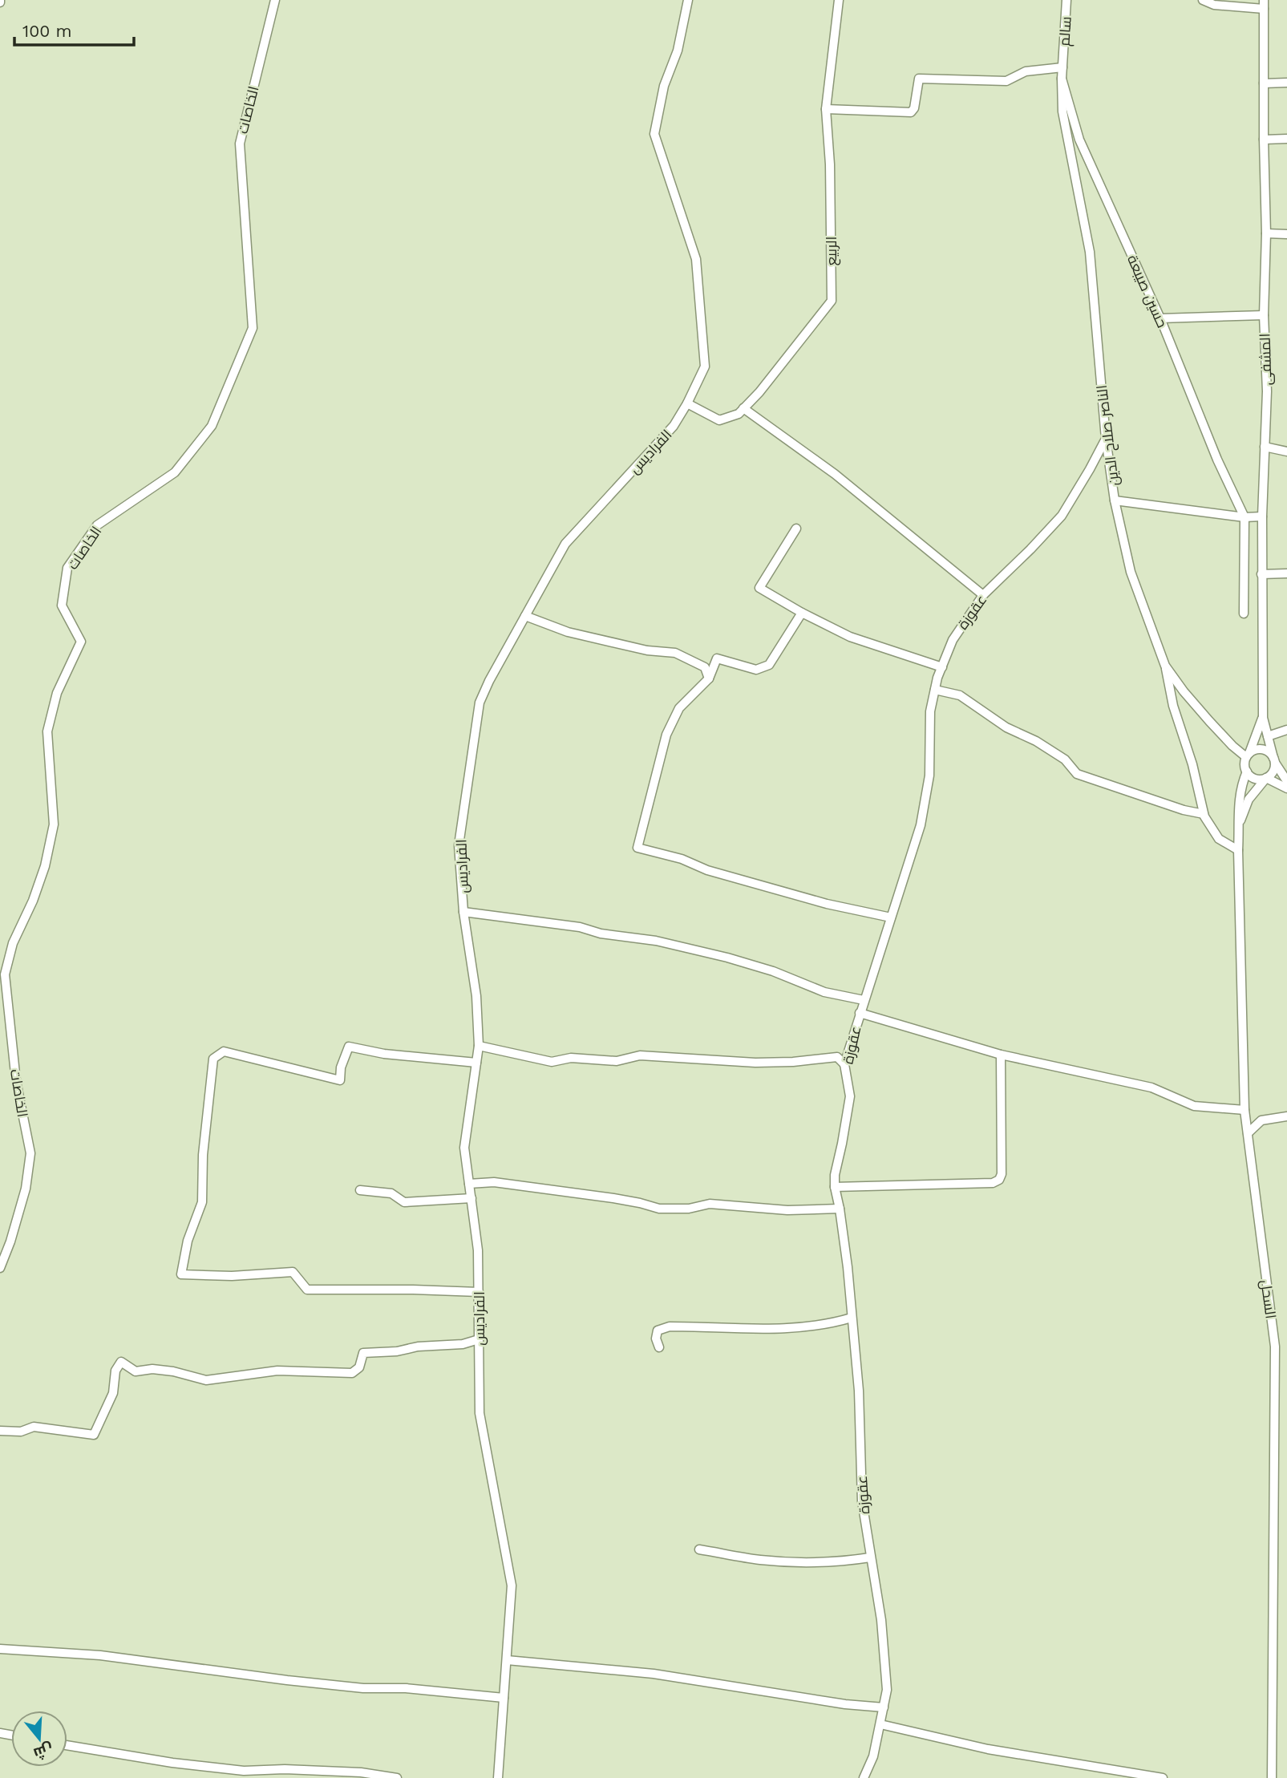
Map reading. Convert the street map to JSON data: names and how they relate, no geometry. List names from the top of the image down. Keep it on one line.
{"streets":{"street":["سالم","الخاصات","الربيع","حسين صيبعة","المشفى","الناصر صلاح الدين","الفراديس","عقوزة","السحل"]},"crossings":[["سالم","حسين صيبعة"],["الربيع","الفراديس"],["حسين صيبعة","الناصر صلاح الدين"],["الناصر صلاح الدين","عقوزة"]],"scale_bar":"100 m","north":"bottom"}
